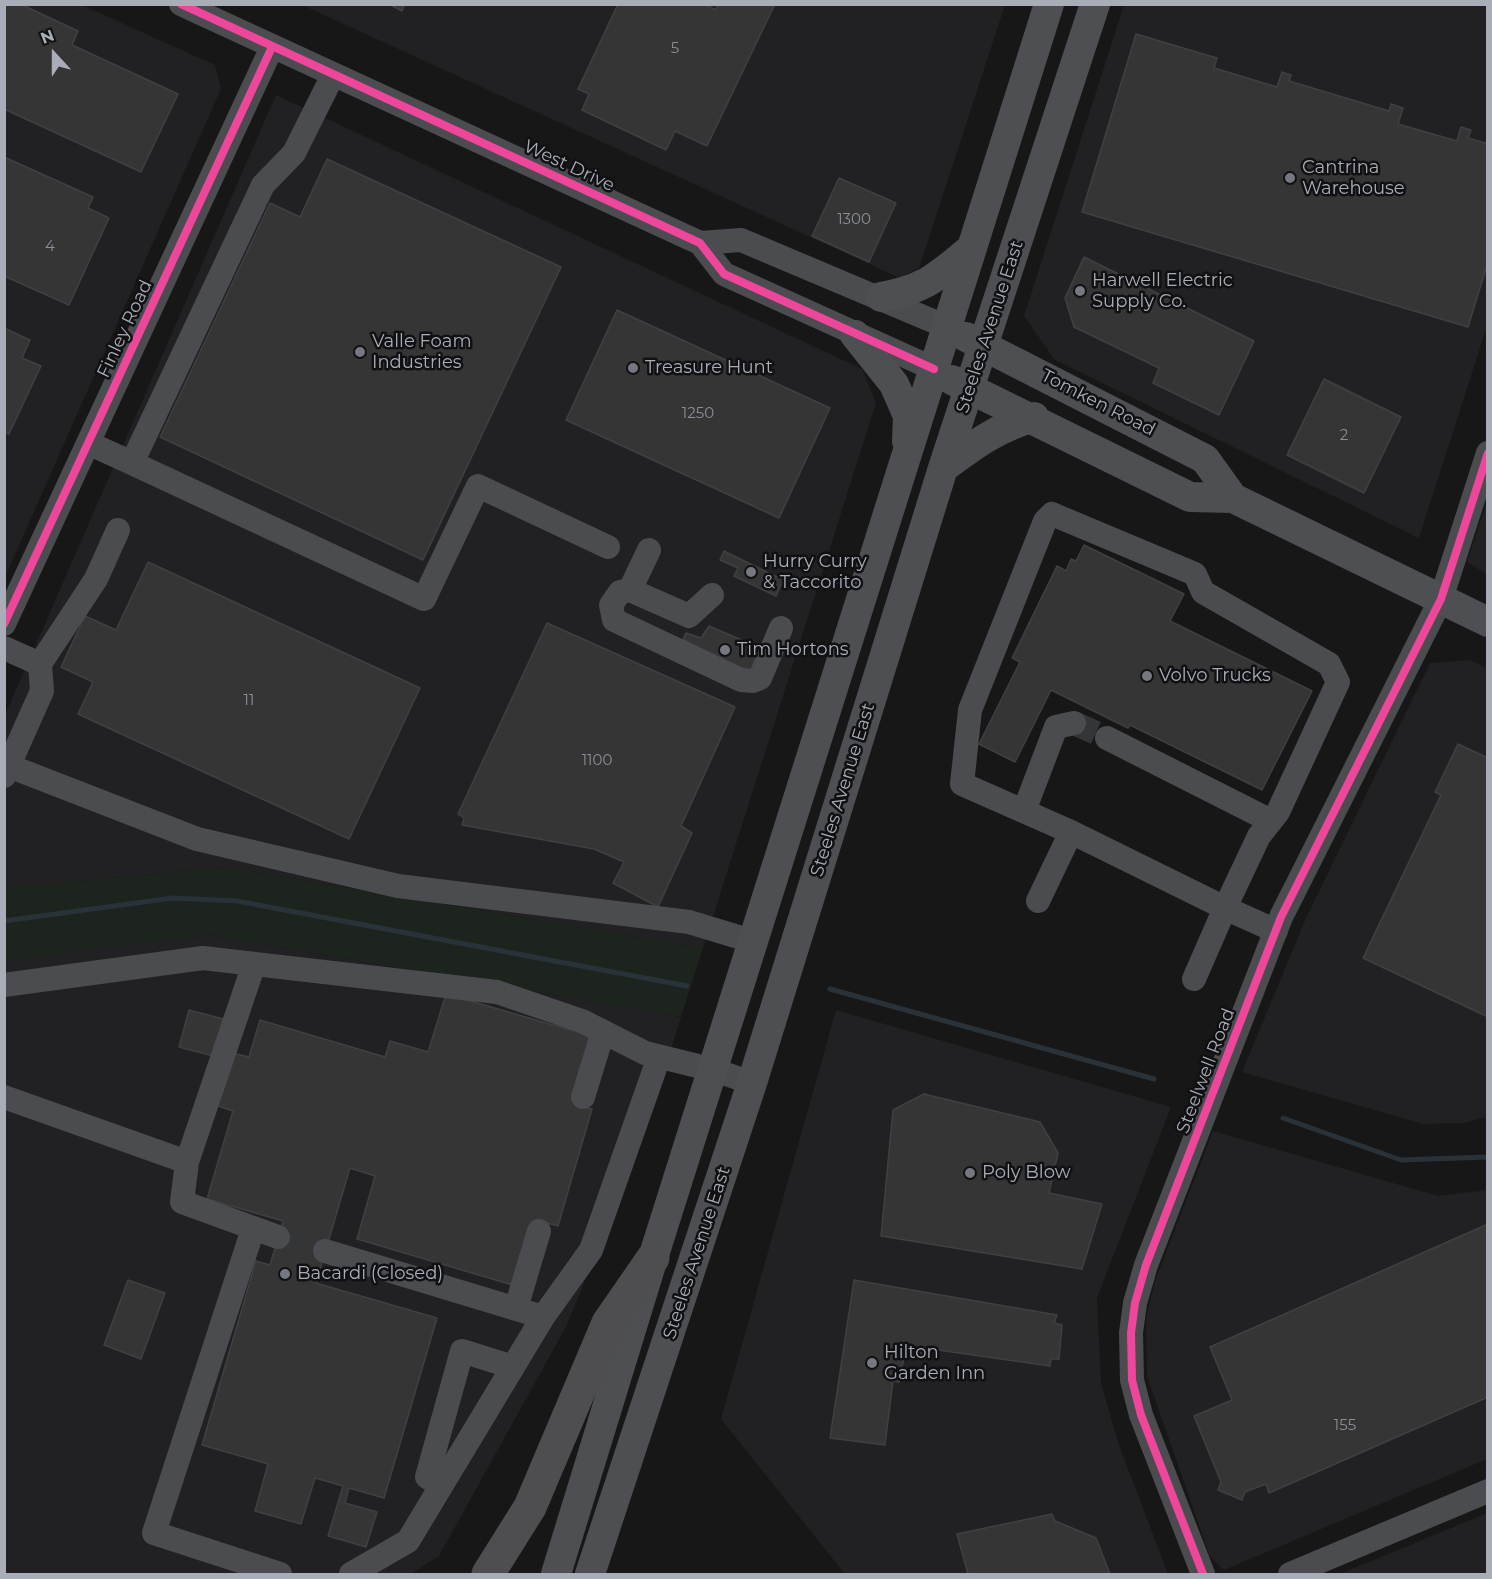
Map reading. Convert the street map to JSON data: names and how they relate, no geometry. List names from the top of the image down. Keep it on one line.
{"streets":{"main road":["Steeles Avenue East","Tomken Road"],"street":["West Drive","Finley Road","Steelwell Road"]},"crossings":[["West Drive","Finley Road"],["West Drive","Tomken Road"],["Steeles Avenue East","Tomken Road"],["Tomken Road","Steelwell Road"]],"places":["Cantrina Warehouse","Harwell Electric Supply Co.","Valle Foam Industries","Treasure Hunt","Hurry Curry & Taccorito","Tim Hortons","Volvo Trucks","Poly Blow","Bacardi (Closed)","Hilton Garden Inn"],"house_numbers":["5","1300","4","1250","2","11","1100","155"],"north":"top"}
